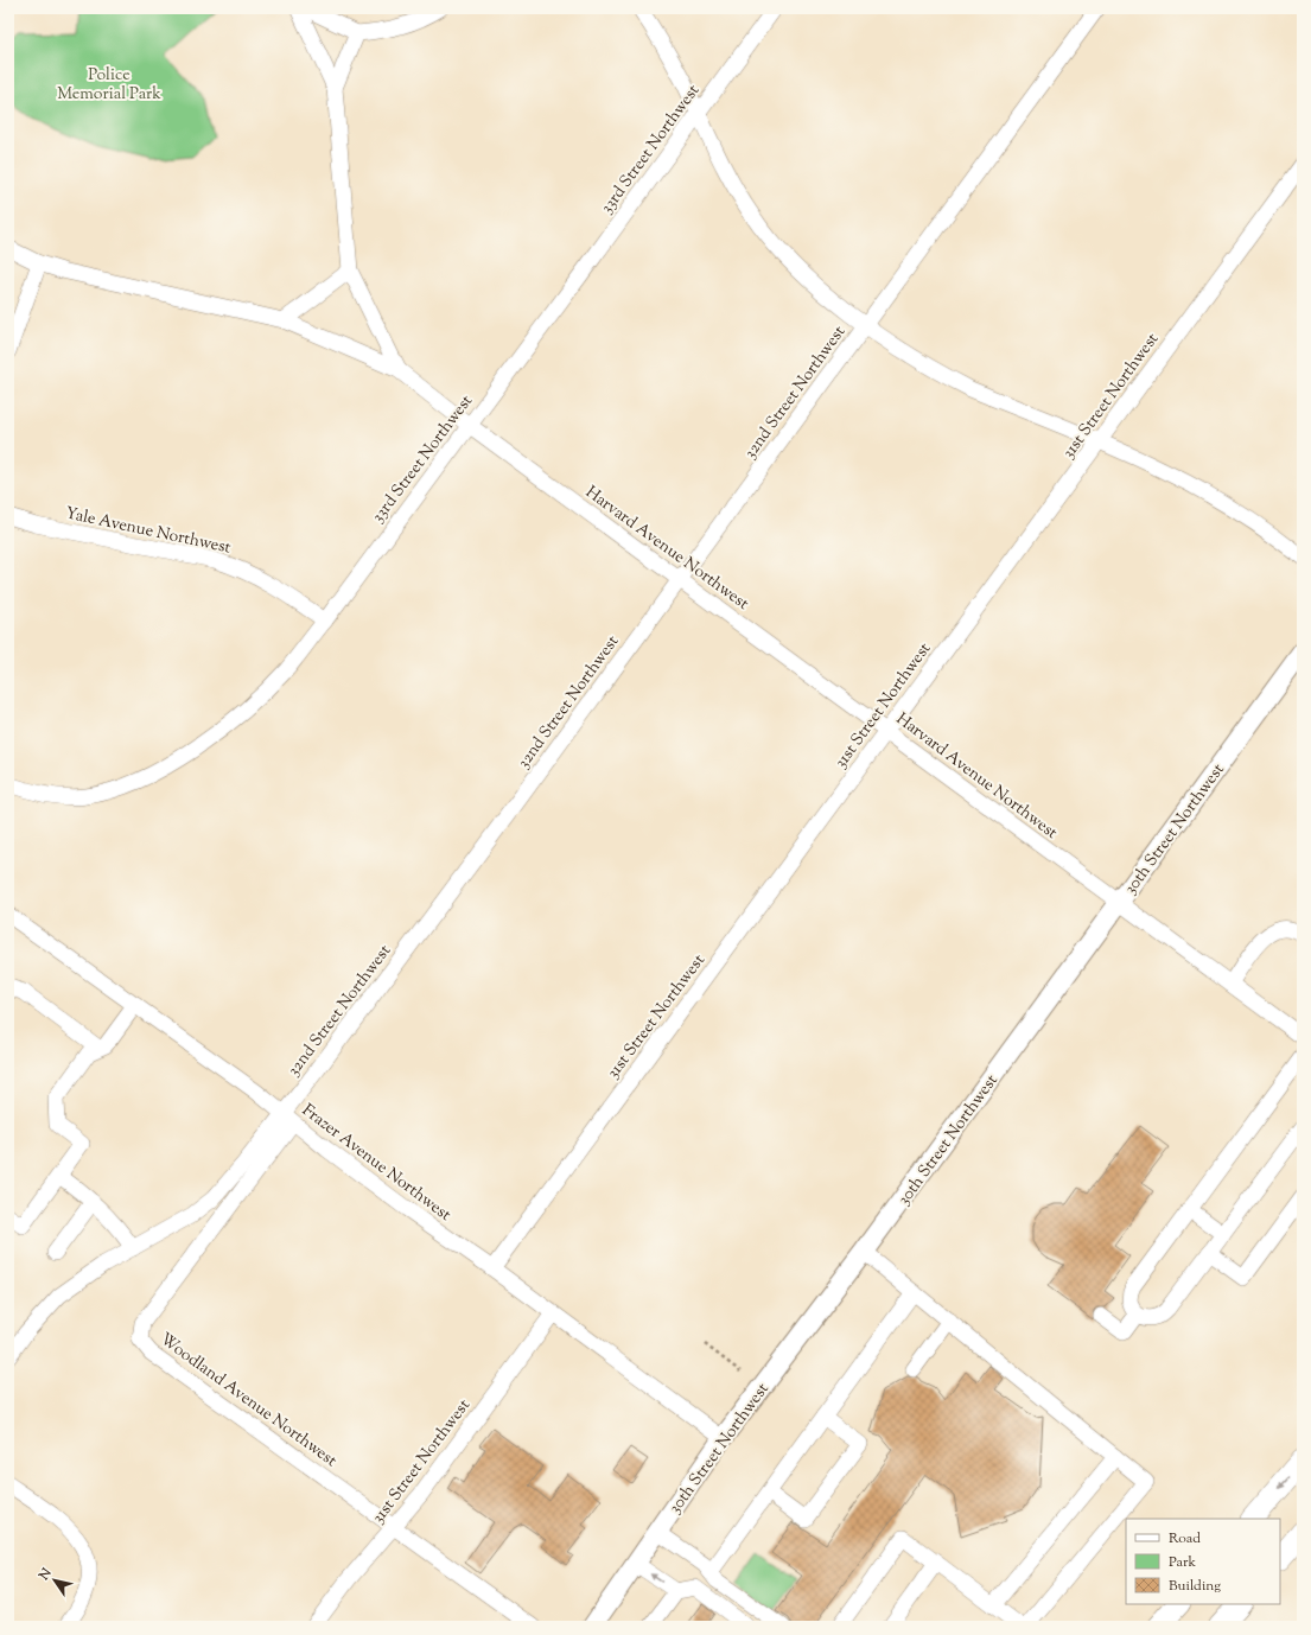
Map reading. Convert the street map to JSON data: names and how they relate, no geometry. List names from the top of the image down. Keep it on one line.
{"streets":{"main road":["30th Street Northwest"],"street":["33rd Street Northwest","32nd Street Northwest","31st Street Northwest","Yale Avenue Northwest","Harvard Avenue Northwest","Frazer Avenue Northwest","Woodland Avenue Northwest"]},"crossings":[["33rd Street Northwest","Yale Avenue Northwest"],["33rd Street Northwest","Harvard Avenue Northwest"],["32nd Street Northwest","Harvard Avenue Northwest"],["32nd Street Northwest","Frazer Avenue Northwest"],["32nd Street Northwest","Woodland Avenue Northwest"],["31st Street Northwest","Harvard Avenue Northwest"],["31st Street Northwest","Frazer Avenue Northwest"],["31st Street Northwest","Woodland Avenue Northwest"],["Harvard Avenue Northwest","30th Street Northwest"],["30th Street Northwest","Frazer Avenue Northwest"],["Frazer Avenue Northwest","Woodland Avenue Northwest"]],"parks":["Police Memorial Park"],"legend":["Road","Park","Building"],"north":"top left"}
